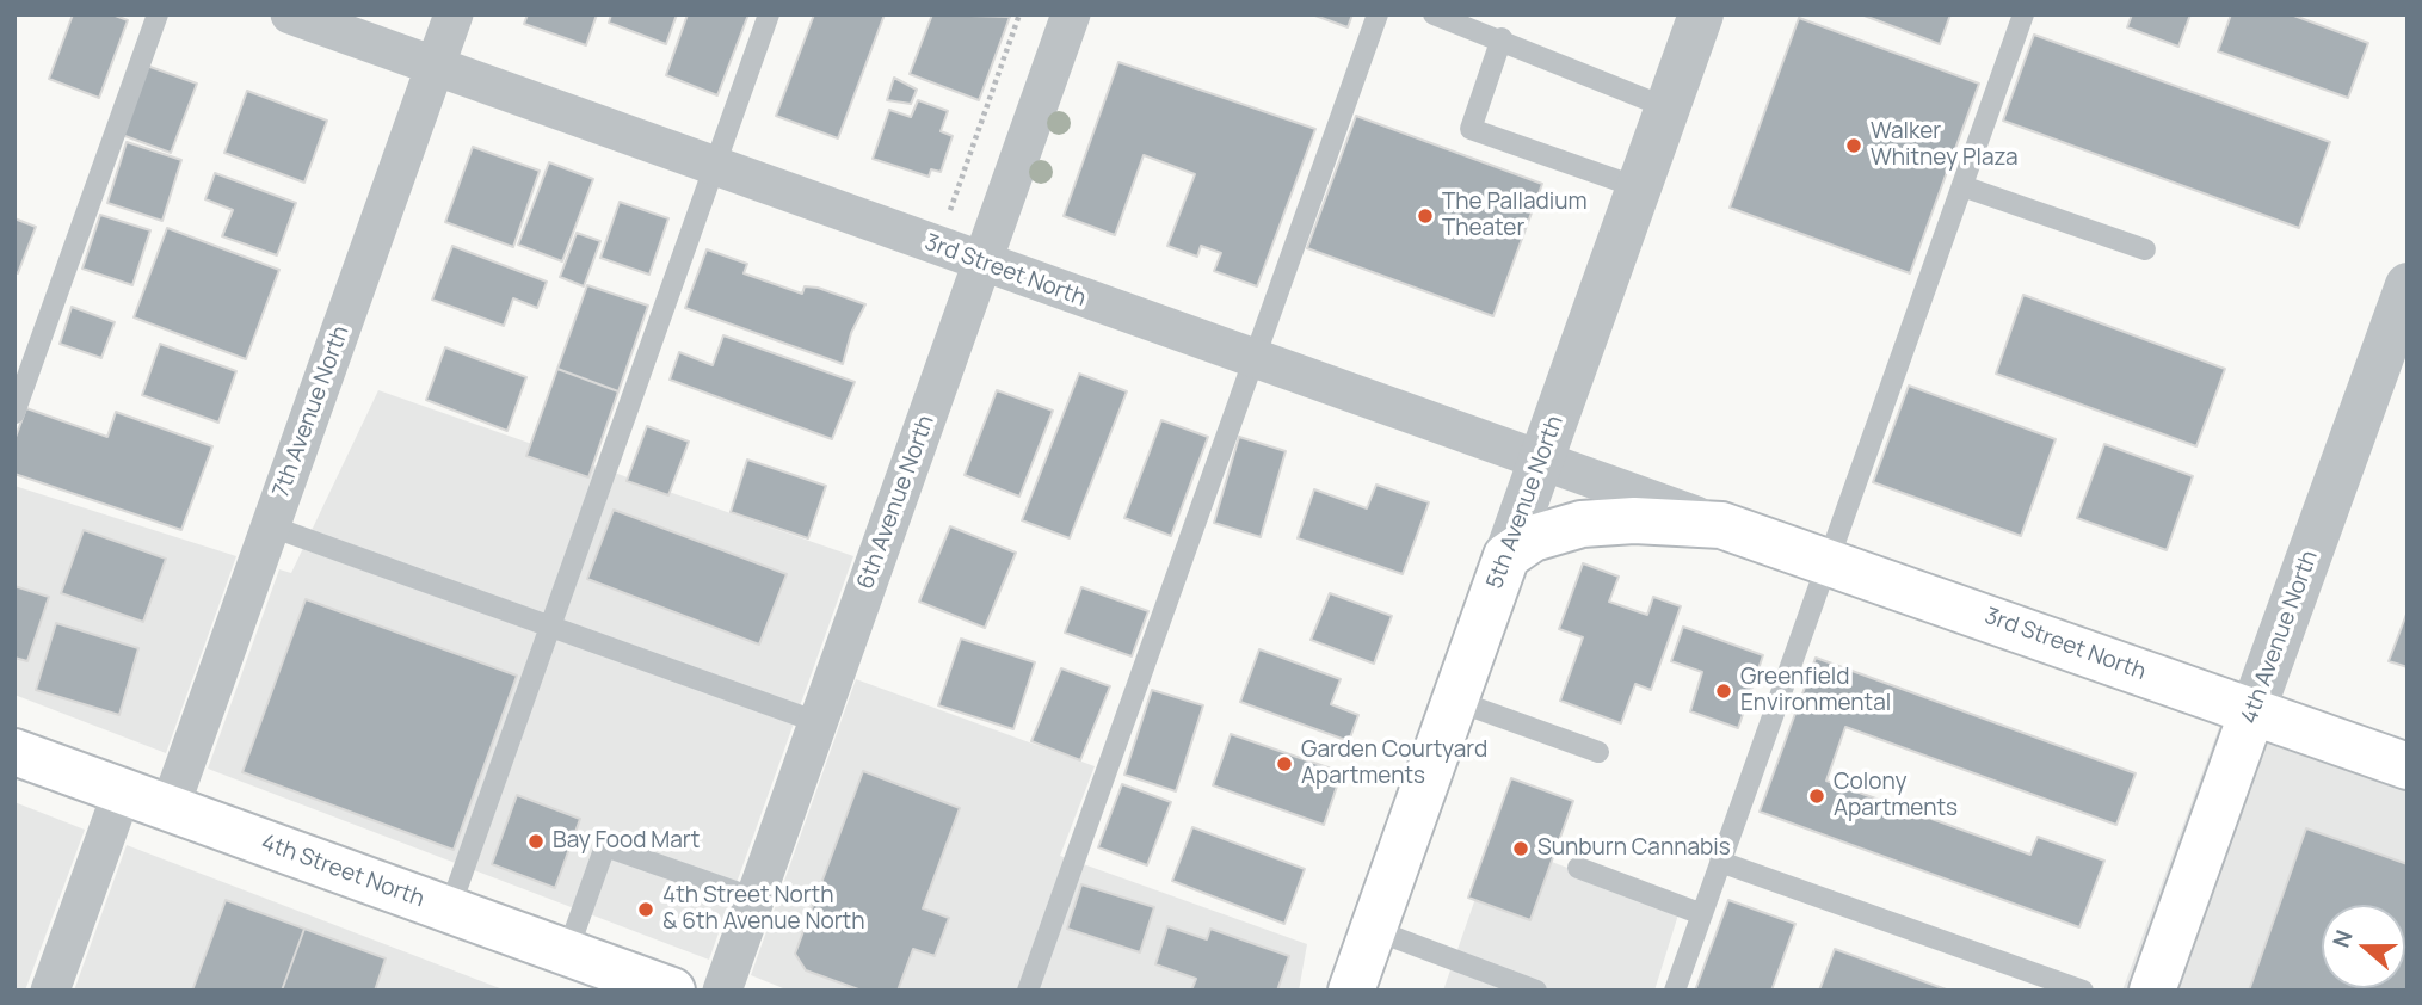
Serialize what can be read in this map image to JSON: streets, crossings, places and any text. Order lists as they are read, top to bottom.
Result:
{
  "streets": {
    "main road": [
      "3rd Street North",
      "5th Avenue North",
      "4th Avenue North",
      "4th Street North"
    ],
    "street": ["7th Avenue North", "6th Avenue North"]
  },
  "crossings": [
    ["3rd Street North", "7th Avenue North"],
    ["3rd Street North", "6th Avenue North"],
    ["3rd Street North", "5th Avenue North"],
    ["3rd Street North", "4th Avenue North"],
    ["7th Avenue North", "4th Street North"]
  ],
  "places": [
    "Walker Whitney Plaza",
    "The Palladium Theater",
    "Greenfield Environmental",
    "Garden Courtyard Apartments",
    "Colony Apartments",
    "Bay Food Mart",
    "Sunburn Cannabis",
    "4th Street North & 6th Avenue North"
  ],
  "north": "left"
}
